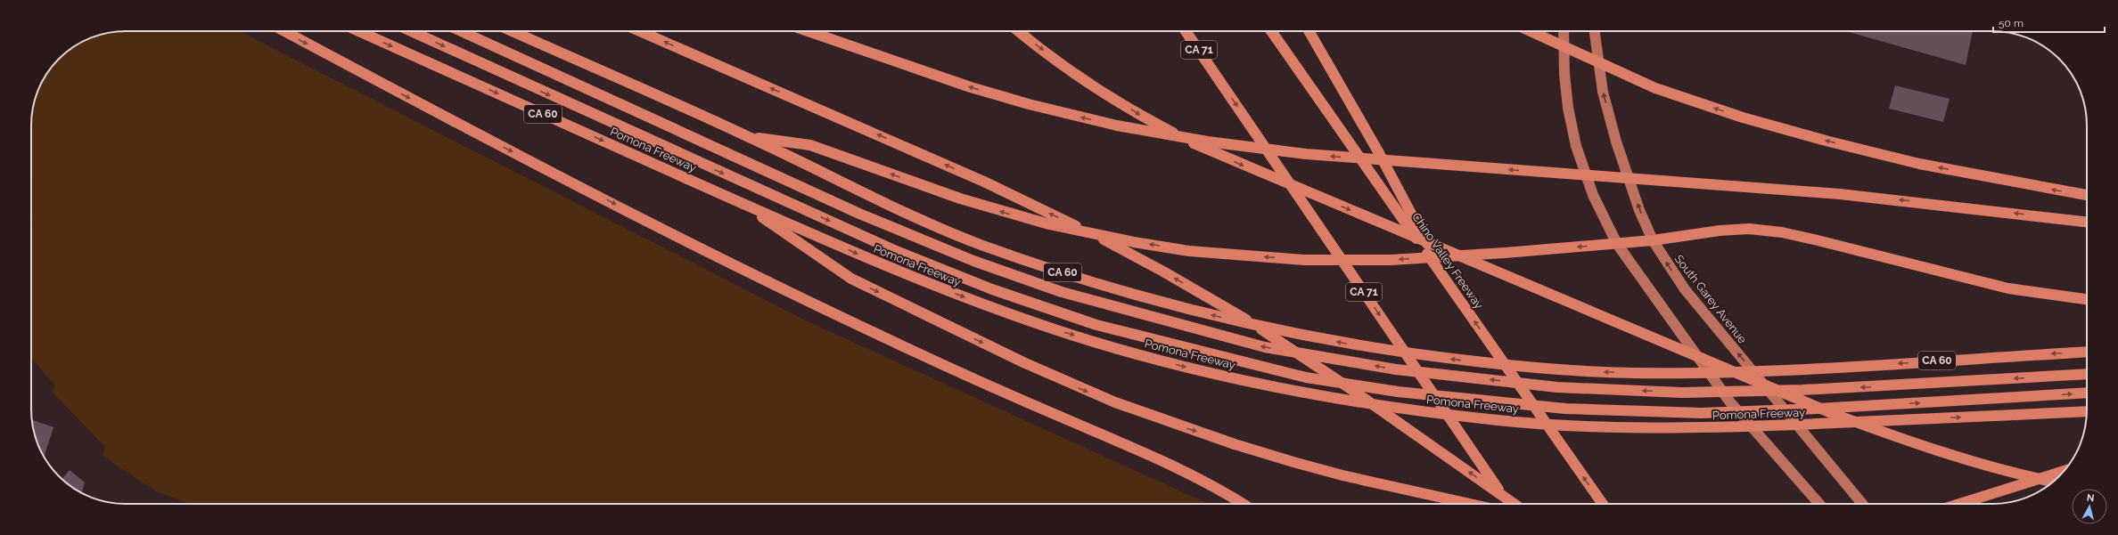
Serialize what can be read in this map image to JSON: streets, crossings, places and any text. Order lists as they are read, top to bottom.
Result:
{
  "streets": {
    "highway": [
      "CA 71",
      "CA 60",
      "Pomona Freeway",
      "Chino Valley Freeway"
    ],
    "main road": ["South Garey Avenue"]
  },
  "scale_bar": "50 m",
  "north": "top"
}
